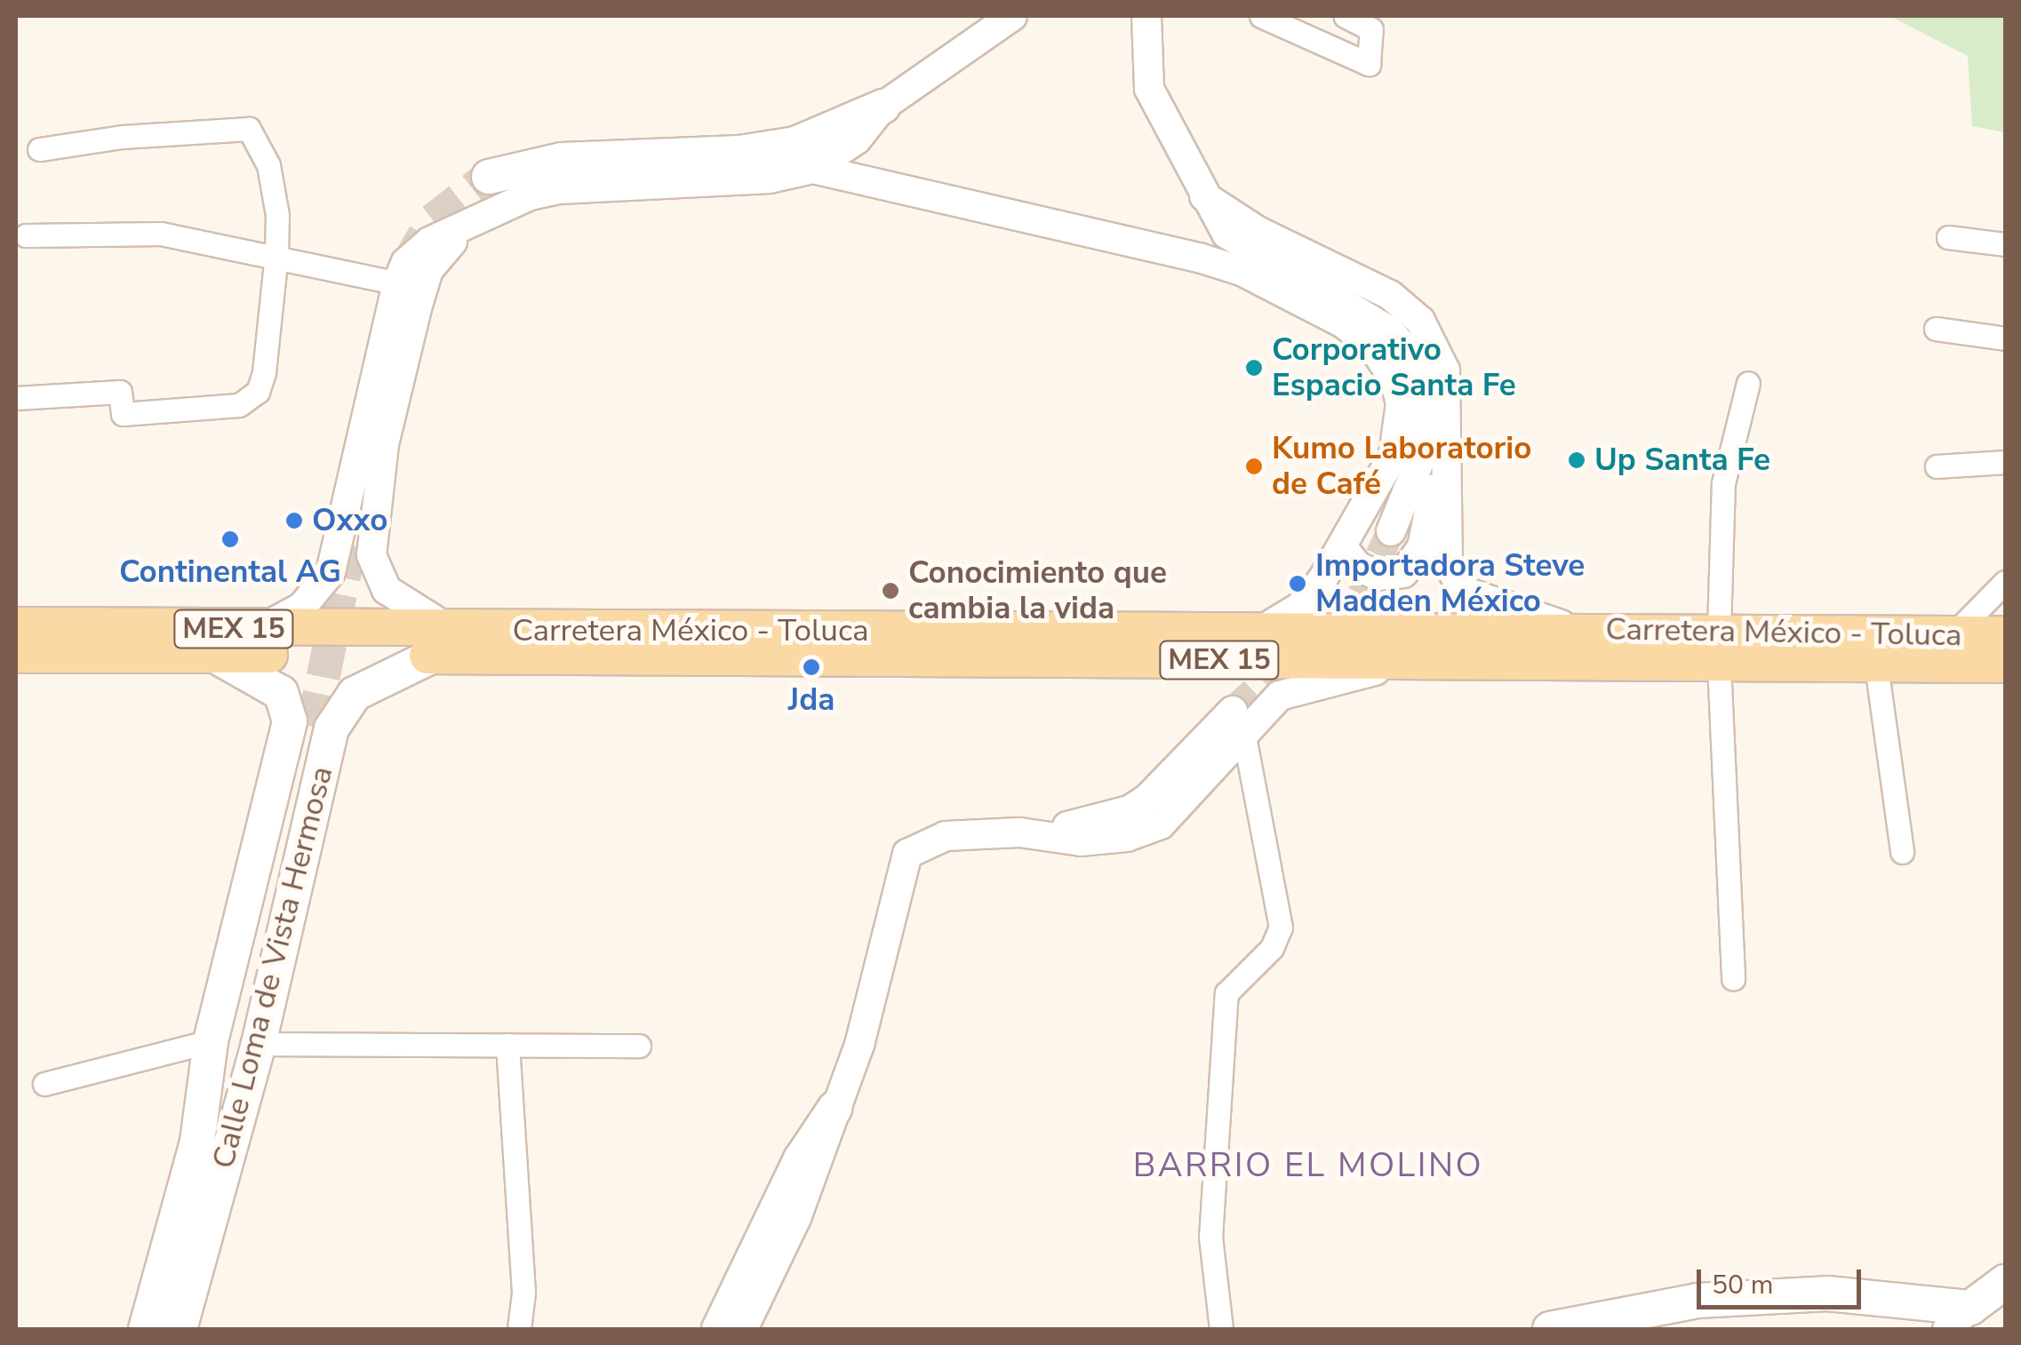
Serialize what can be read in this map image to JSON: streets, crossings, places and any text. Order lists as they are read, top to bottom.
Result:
{
  "streets": {
    "main road": ["MEX 15", "Carretera México - Toluca", "Calle Loma de Vista Hermosa"]
  },
  "crossings": [
    ["Carretera México - Toluca", "Calle Loma de Vista Hermosa"]
  ],
  "districts": ["BARRIO EL MOLINO"],
  "places": [
    "Corporativo Espacio Santa Fe",
    "Up Santa Fe",
    "Kumo Laboratorio de Café",
    "Oxxo",
    "Continental AG",
    "Importadora Steve Madden México",
    "Conocimiento que cambia la vida",
    "Jda"
  ],
  "scale_bar": "50 m"
}
